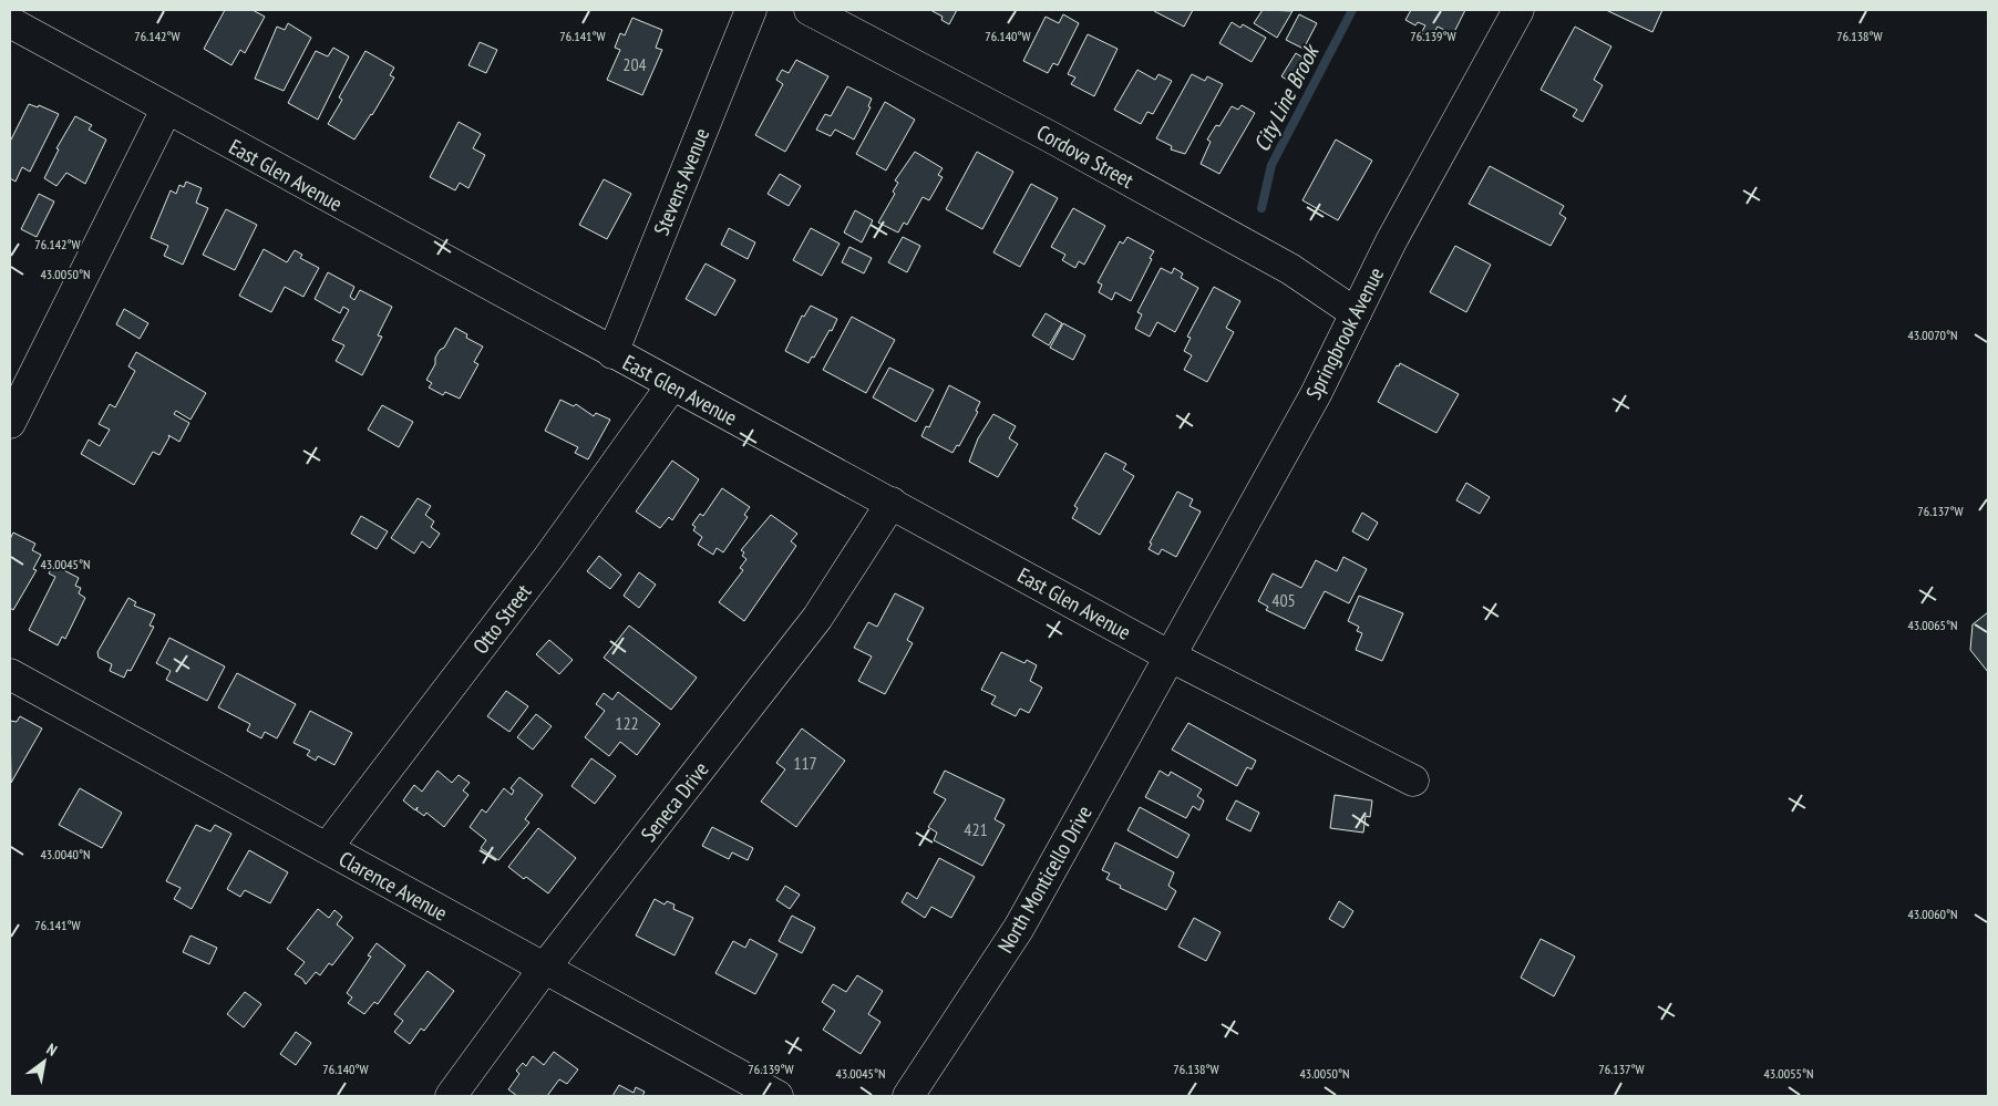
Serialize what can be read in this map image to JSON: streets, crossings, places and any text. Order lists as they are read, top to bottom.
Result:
{
  "streets": {
    "street": [
      "Cordova Street",
      "East Glen Avenue",
      "Stevens Avenue",
      "Springbrook Avenue",
      "Otto Street",
      "Seneca Drive",
      "North Monticello Drive",
      "Clarence Avenue"
    ]
  },
  "crossings": [
    ["Cordova Street", "Springbrook Avenue"],
    ["East Glen Avenue", "Stevens Avenue"],
    ["East Glen Avenue", "Springbrook Avenue"],
    ["East Glen Avenue", "Otto Street"],
    ["East Glen Avenue", "Seneca Drive"],
    ["East Glen Avenue", "North Monticello Drive"],
    ["Springbrook Avenue", "North Monticello Drive"],
    ["Otto Street", "Clarence Avenue"],
    ["Seneca Drive", "Clarence Avenue"]
  ],
  "water": ["City Line Brook"],
  "house_numbers": [
    "204",
    "405",
    "122",
    "117",
    "421"
  ],
  "north": "top right",
  "coordinates": [
    "76.139°W",
    "76.142°W",
    "76.141°W",
    "76.140°W",
    "76.138°W",
    "43.0050°N",
    "43.0070°N",
    "76.137°W",
    "43.0045°N",
    "43.0065°N",
    "43.0040°N",
    "43.0060°N",
    "43.0055°N"
  ]
}
